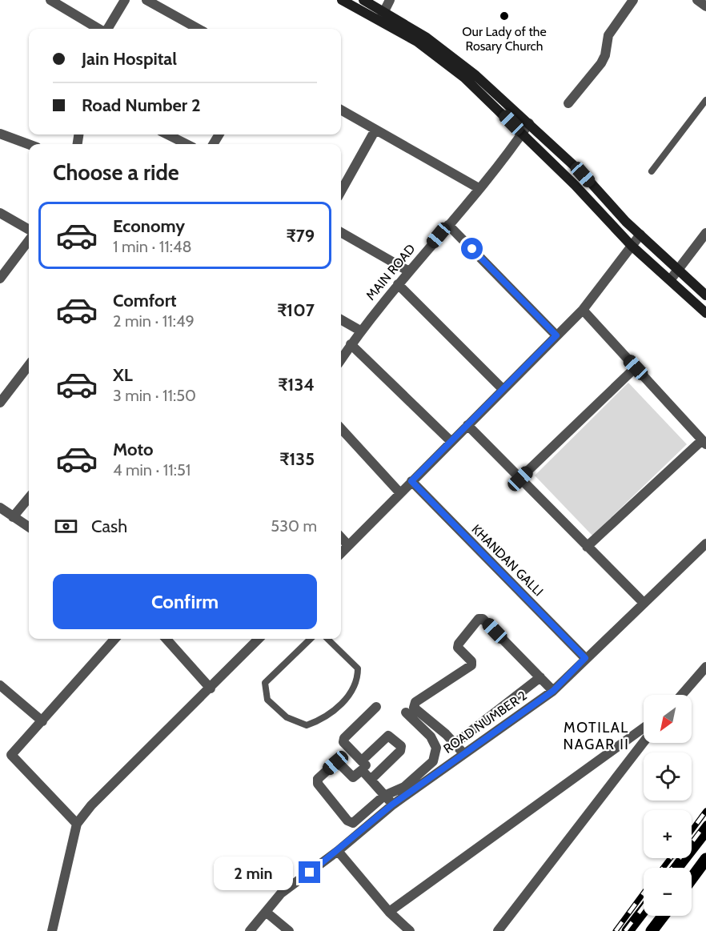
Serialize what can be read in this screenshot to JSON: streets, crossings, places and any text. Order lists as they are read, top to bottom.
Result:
{
  "streets": {
    "street": ["MAIN ROAD", "KHANDAN GALLI", "ROAD NUMBER 2"]
  },
  "crossings": [
    ["KHANDAN GALLI", "ROAD NUMBER 2"]
  ],
  "districts": ["MOTILAL NAGAR II"],
  "places": ["Our Lady of the Rosary Church"],
  "north": "bottom left",
  "page": {
    "banner": ["Jain Hospital", "Road Number 2"],
    "heading": "Choose a ride",
    "list": [
      {
        "name": "Economy",
        "note": "1 min · 11:48",
        "value": "₹79"
      },
      {
        "name": "Comfort",
        "note": "2 min · 11:49",
        "value": "₹107"
      },
      {
        "name": "XL",
        "note": "3 min · 11:50",
        "value": "₹134"
      },
      {
        "name": "Moto",
        "note": "4 min · 11:51",
        "value": "₹135"
      }
    ],
    "pay": ["Cash", "530 m"],
    "buttons": "Confirm",
    "map_buttons": ["+", "−"],
    "bubble": "2 min"
  }
}
